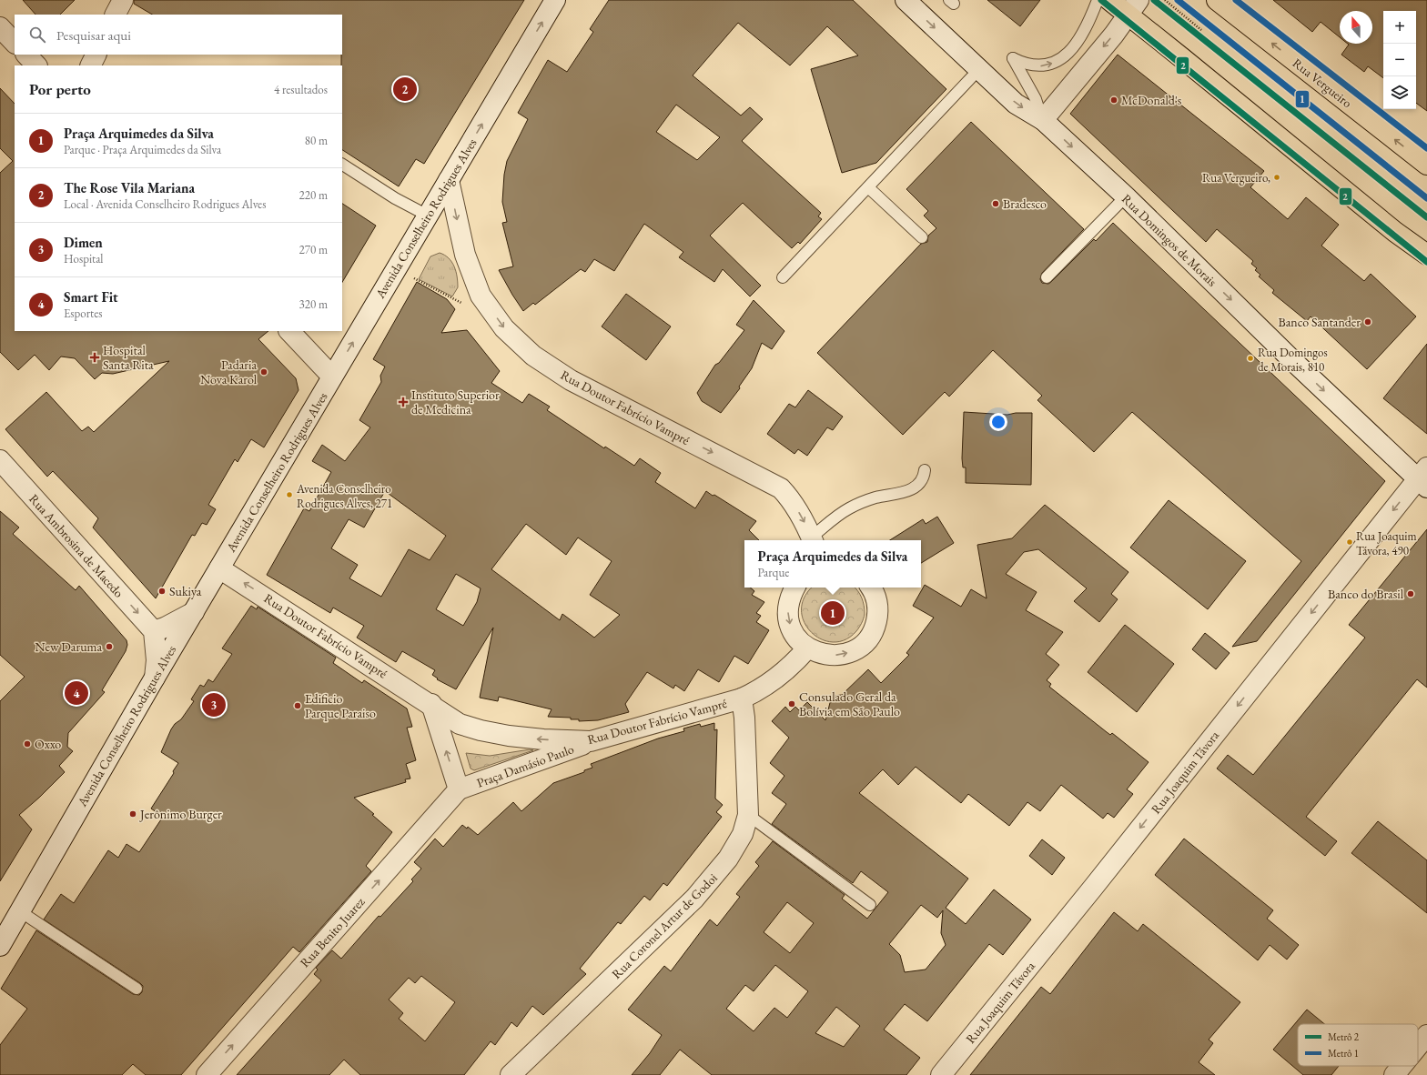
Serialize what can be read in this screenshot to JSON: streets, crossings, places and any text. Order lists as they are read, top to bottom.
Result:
{
  "streets": {
    "main road": ["Rua Vergueiro"],
    "street": [
      "Avenida Conselheiro Rodrigues Alves",
      "Rua Domingos de Morais",
      "Rua Doutor Fabrício Vampré",
      "Rua Ambrosina de Macedo",
      "Praça Damásio Paulo",
      "Rua Joaquim Távora",
      "Rua Coronel Artur de Godoi",
      "Rua Benito Juarez"
    ]
  },
  "crossings": [
    ["Avenida Conselheiro Rodrigues Alves", "Rua Doutor Fabrício Vampré"],
    ["Rua Domingos de Morais", "Rua Joaquim Távora"],
    ["Rua Doutor Fabrício Vampré", "Praça Damásio Paulo"],
    ["Rua Doutor Fabrício Vampré", "Rua Coronel Artur de Godoi"],
    ["Praça Damásio Paulo", "Rua Benito Juarez"]
  ],
  "one_way": [
    "Avenida Conselheiro Rodrigues Alves",
    "Rua Domingos de Morais",
    "Rua Ambrosina de Macedo",
    "Rua Joaquim Távora",
    "Rua Benito Juarez"
  ],
  "places": {
    "other": [
      "McDonald's",
      "Rua Vergueiro,",
      "Bradesco",
      "Banco Santander",
      "Rua Domingos de Morais, 810",
      "Padaria Nova Karol",
      "Avenida Conselheiro Rodrigues Alves, 271",
      "Rua Joaquim Távora, 490",
      "Sukiya",
      "Banco do Brasil",
      "New Daruma",
      "Consulado Geral da Bolívia em São Paulo",
      "Edificio Parque Paraiso",
      "Oxxo",
      "Jerônimo Burger"
    ],
    "health": ["Hospital Santa Rita", "Instituto Superior de Medicina"]
  },
  "lines": ["metro line 2", "metro line 1"],
  "legend": ["Metrô 2", "Metrô 1"],
  "north": "top",
  "page": {
    "map_buttons": ["+", "−"],
    "search": "Pesquisar aqui",
    "heading": ["Por perto", "4 resultados"],
    "pins": [
      "2",
      "1",
      "4",
      "3"
    ],
    "list": [
      {
        "mark": "1",
        "name": "Praça Arquimedes da Silva",
        "note": "Parque · Praça Arquimedes da Silva",
        "value": "80 m"
      },
      {
        "mark": "2",
        "name": "The Rose Vila Mariana",
        "note": "Local · Avenida Conselheiro Rodrigues Alves",
        "value": "220 m"
      },
      {
        "mark": "3",
        "name": "Dimen",
        "note": "Hospital",
        "value": "270 m"
      },
      {
        "mark": "4",
        "name": "Smart Fit",
        "note": "Esportes",
        "value": "320 m"
      }
    ],
    "popup": ["Praça Arquimedes da Silva", "Parque"]
  }
}
